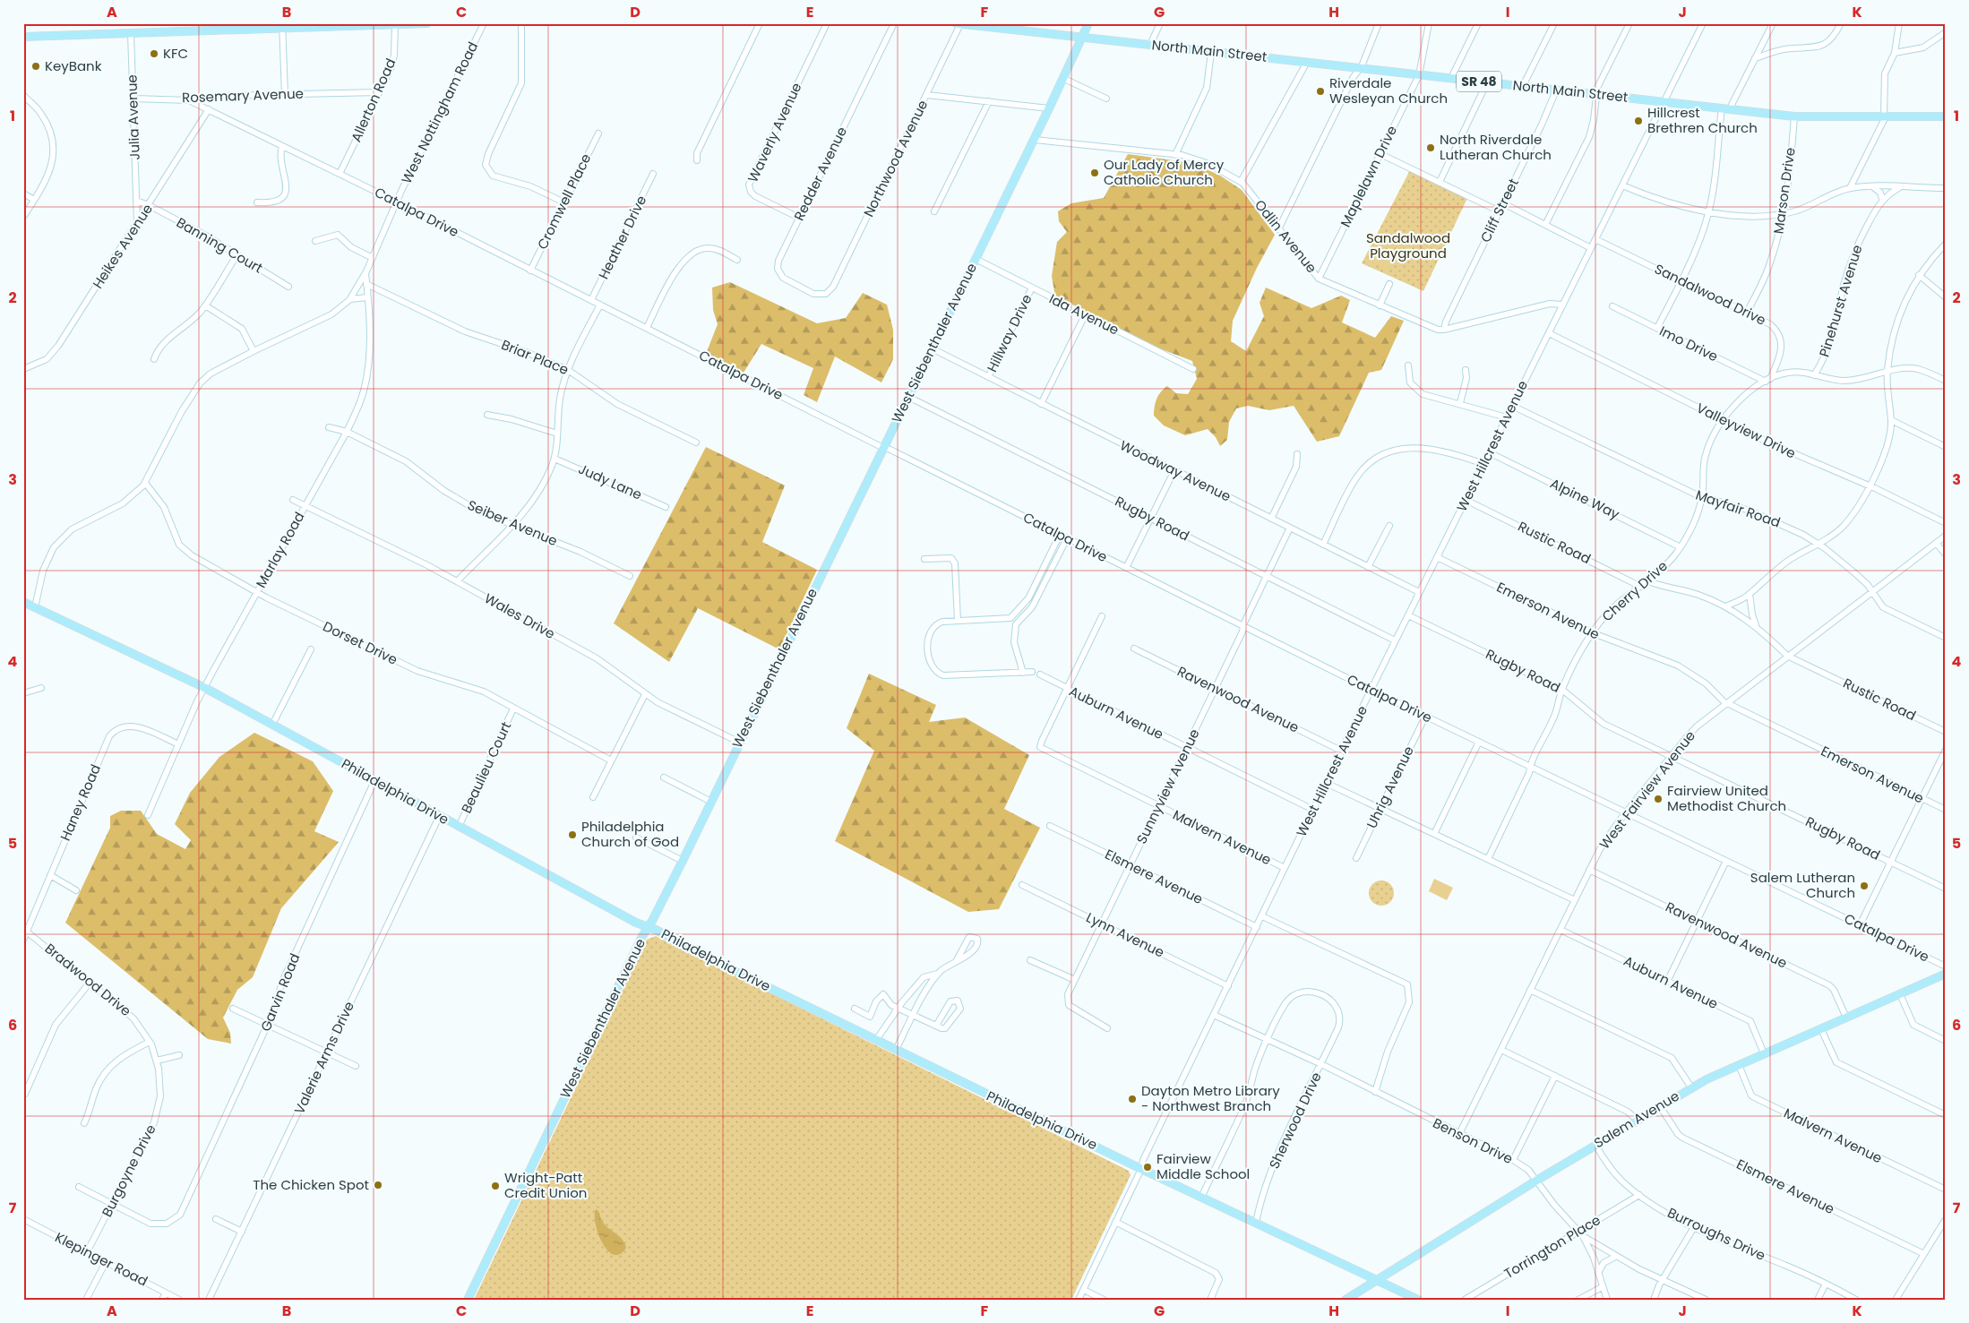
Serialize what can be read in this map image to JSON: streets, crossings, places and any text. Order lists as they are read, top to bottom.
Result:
{
  "streets": {
    "main road": [
      "North Main Street",
      "SR 48",
      "West Siebenthaler Avenue",
      "Philadelphia Drive",
      "Salem Avenue"
    ],
    "street": [
      "Rosemary Avenue",
      "Allerton Road",
      "West Nottingham Road",
      "Julia Avenue",
      "Waverly Avenue",
      "Northwood Avenue",
      "Redder Avenue",
      "Maplelawn Drive",
      "Marson Drive",
      "Cromwell Place",
      "Cliff Street",
      "Catalpa Drive",
      "Odlin Avenue",
      "Heather Drive",
      "Banning Court",
      "Heikes Avenue",
      "Sandalwood Drive",
      "Pinehurst Avenue",
      "Ida Avenue",
      "Hillway Drive",
      "Imo Drive",
      "Briar Place",
      "Valleyview Drive",
      "West Hillcrest Avenue",
      "Woodway Avenue",
      "Judy Lane",
      "Alpine Way",
      "Mayfair Road",
      "Rugby Road",
      "Seiber Avenue",
      "Rustic Road",
      "Marlay Road",
      "Cherry Drive",
      "Emerson Avenue",
      "Wales Drive",
      "Dorset Drive",
      "Ravenwood Avenue",
      "Auburn Avenue",
      "Beaulieu Court",
      "Sunnyview Avenue",
      "Uhrig Avenue",
      "West Fairview Avenue",
      "Haney Road",
      "Malvern Avenue",
      "Elsmere Avenue",
      "Lynn Avenue",
      "Bradwood Drive",
      "Garvin Road",
      "Valerie Arms Drive",
      "Sherwood Drive",
      "Benson Drive",
      "Burgoyne Drive",
      "Burroughs Drive",
      "Torrington Place",
      "Klepinger Road"
    ]
  },
  "crossings": [
    ["North Main Street", "Northwood Avenue"],
    ["North Main Street", "Maplelawn Drive"],
    ["North Main Street", "Marson Drive"],
    ["North Main Street", "Cliff Street"],
    ["North Main Street", "West Siebenthaler Avenue"],
    ["North Main Street", "West Hillcrest Avenue"],
    ["Rosemary Avenue", "Allerton Road"],
    ["Rosemary Avenue", "Julia Avenue"],
    ["Rosemary Avenue", "Catalpa Drive"],
    ["Allerton Road", "Catalpa Drive"],
    ["West Nottingham Road", "Catalpa Drive"],
    ["West Nottingham Road", "Marlay Road"],
    ["West Nottingham Road", "Dorset Drive"],
    ["West Nottingham Road", "Philadelphia Drive"],
    ["Julia Avenue", "Heikes Avenue"],
    ["Waverly Avenue", "Redder Avenue"],
    ["Northwood Avenue", "Redder Avenue"],
    ["Maplelawn Drive", "Odlin Avenue"],
    ["Marson Drive", "Sandalwood Drive"],
    ["Cromwell Place", "Catalpa Drive"],
    ["Cliff Street", "Odlin Avenue"],
    ["Catalpa Drive", "Heather Drive"],
    ["Catalpa Drive", "Heikes Avenue"],
    ["Catalpa Drive", "West Siebenthaler Avenue"],
    ["Catalpa Drive", "West Hillcrest Avenue"],
    ["Catalpa Drive", "Cherry Drive"],
    ["Catalpa Drive", "Sunnyview Avenue"],
    ["Catalpa Drive", "Uhrig Avenue"],
    ["Catalpa Drive", "West Fairview Avenue"],
    ["Odlin Avenue", "West Siebenthaler Avenue"],
    ["Banning Court", "Heikes Avenue"],
    ["Sandalwood Drive", "Imo Drive"],
    ["Sandalwood Drive", "West Hillcrest Avenue"],
    ["Sandalwood Drive", "Cherry Drive"],
    ["Pinehurst Avenue", "Cherry Drive"],
    ["Ida Avenue", "Hillway Drive"],
    ["Ida Avenue", "West Siebenthaler Avenue"],
    ["Hillway Drive", "Woodway Avenue"],
    ["West Siebenthaler Avenue", "Woodway Avenue"],
    ["West Siebenthaler Avenue", "Rugby Road"],
    ["West Siebenthaler Avenue", "Wales Drive"],
    ["West Siebenthaler Avenue", "Philadelphia Drive"],
    ["Imo Drive", "Cherry Drive"],
    ["Briar Place", "Marlay Road"],
    ["Valleyview Drive", "West Hillcrest Avenue"],
    ["Valleyview Drive", "Cherry Drive"],
    ["West Hillcrest Avenue", "Woodway Avenue"],
    ["West Hillcrest Avenue", "Alpine Way"],
    ["West Hillcrest Avenue", "Mayfair Road"],
    ["West Hillcrest Avenue", "Rugby Road"],
    ["West Hillcrest Avenue", "Rustic Road"],
    ["West Hillcrest Avenue", "Emerson Avenue"],
    ["West Hillcrest Avenue", "Ravenwood Avenue"],
    ["West Hillcrest Avenue", "Auburn Avenue"],
    ["West Hillcrest Avenue", "Philadelphia Drive"],
    ["West Hillcrest Avenue", "Malvern Avenue"],
    ["West Hillcrest Avenue", "Elsmere Avenue"],
    ["West Hillcrest Avenue", "Lynn Avenue"],
    ["West Hillcrest Avenue", "Benson Drive"],
    ["Woodway Avenue", "Sunnyview Avenue"],
    ["Alpine Way", "Cherry Drive"],
    ["Mayfair Road", "Cherry Drive"],
    ["Mayfair Road", "West Fairview Avenue"],
    ["Rugby Road", "Cherry Drive"],
    ["Rugby Road", "Sunnyview Avenue"],
    ["Rugby Road", "West Fairview Avenue"],
    ["Seiber Avenue", "Marlay Road"],
    ["Rustic Road", "Cherry Drive"],
    ["Rustic Road", "West Fairview Avenue"],
    ["Marlay Road", "Wales Drive"],
    ["Marlay Road", "Dorset Drive"],
    ["Marlay Road", "Philadelphia Drive"],
    ["Marlay Road", "Haney Road"],
    ["Cherry Drive", "Emerson Avenue"],
    ["Emerson Avenue", "West Fairview Avenue"],
    ["Dorset Drive", "Beaulieu Court"],
    ["Ravenwood Avenue", "Sunnyview Avenue"],
    ["Ravenwood Avenue", "West Fairview Avenue"],
    ["Ravenwood Avenue", "Salem Avenue"],
    ["Auburn Avenue", "Sunnyview Avenue"],
    ["Auburn Avenue", "West Fairview Avenue"],
    ["Auburn Avenue", "Malvern Avenue"],
    ["Auburn Avenue", "Salem Avenue"],
    ["Beaulieu Court", "Philadelphia Drive"],
    ["Sunnyview Avenue", "Malvern Avenue"],
    ["Sunnyview Avenue", "Elsmere Avenue"],
    ["Sunnyview Avenue", "Lynn Avenue"],
    ["West Fairview Avenue", "Benson Drive"],
    ["Philadelphia Drive", "Garvin Road"],
    ["Philadelphia Drive", "Valerie Arms Drive"],
    ["Philadelphia Drive", "Salem Avenue"],
    ["Philadelphia Drive", "Sherwood Drive"],
    ["Haney Road", "Bradwood Drive"],
    ["Malvern Avenue", "Salem Avenue"],
    ["Elsmere Avenue", "Salem Avenue"],
    ["Bradwood Drive", "Burgoyne Drive"],
    ["Garvin Road", "Burgoyne Drive"],
    ["Salem Avenue", "Benson Drive"],
    ["Salem Avenue", "Burroughs Drive"],
    ["Sherwood Drive", "Benson Drive"],
    ["Benson Drive", "Torrington Place"],
    ["Burgoyne Drive", "Klepinger Road"],
    ["Burroughs Drive", "Torrington Place"]
  ],
  "parks": ["Sandalwood Playground"],
  "places": [
    "KFC",
    "KeyBank",
    "Riverdale Wesleyan Church",
    "Hillcrest Brethren Church",
    "North Riverdale Lutheran Church",
    "Our Lady of Mercy Catholic Church",
    "Fairview United Methodist Church",
    "Philadelphia Church of God",
    "Salem Lutheran Church",
    "Dayton Metro Library - Northwest Branch",
    "Fairview Middle School",
    "The Chicken Spot",
    "Wright-Patt Credit Union"
  ],
  "grid": {
    "columns": [
      "A",
      "B",
      "C",
      "D",
      "E",
      "F",
      "G",
      "H",
      "I",
      "J",
      "K"
    ],
    "rows": [
      "1",
      "2",
      "3",
      "4",
      "5",
      "6",
      "7"
    ]
  }
}
